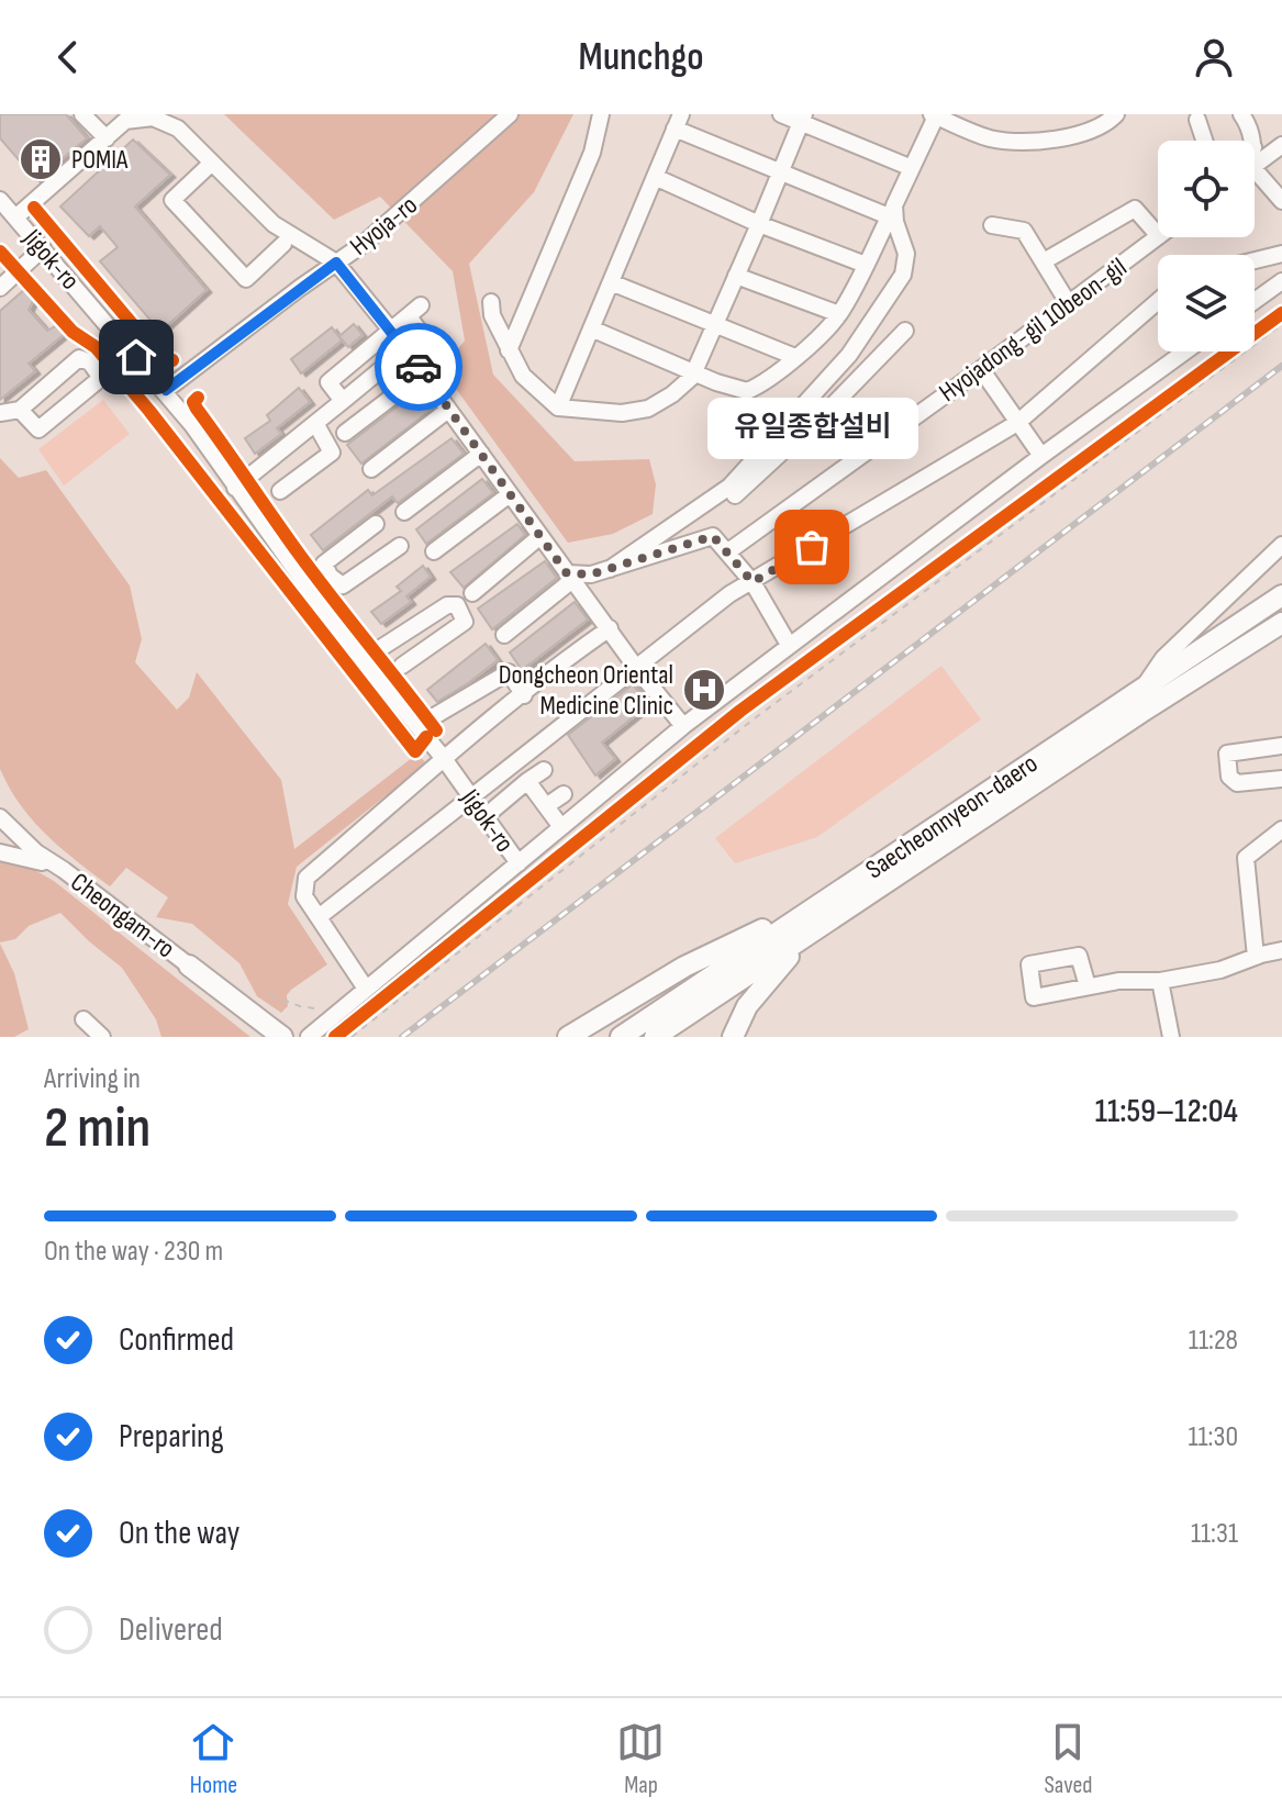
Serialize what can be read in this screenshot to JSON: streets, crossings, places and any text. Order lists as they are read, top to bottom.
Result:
{
  "streets": {
    "main road": ["Saecheonnyeon-daero", "Cheongam-ro"],
    "street": ["Hyoja-ro", "Jigok-ro", "Hyojadong-gil 10beon-gil"]
  },
  "crossings": [
    ["Hyoja-ro", "Jigok-ro"]
  ],
  "places": {
    "building": ["POMIA"],
    "other": ["유일종합설비"],
    "hospital": ["Dongcheon Oriental Medicine Clinic"]
  },
  "page": {
    "header": "Munchgo",
    "bubble": "유일종합설비",
    "heading": ["2 min", "Arriving in", "11:59–12:04"],
    "bar": "On the way · 230 m",
    "list": [
      ["Confirmed", "11:28"],
      ["Preparing", "11:30"],
      ["On the way", "11:31"],
      "Delivered"
    ],
    "tabs": ["Home", "Map", "Saved"]
  }
}
